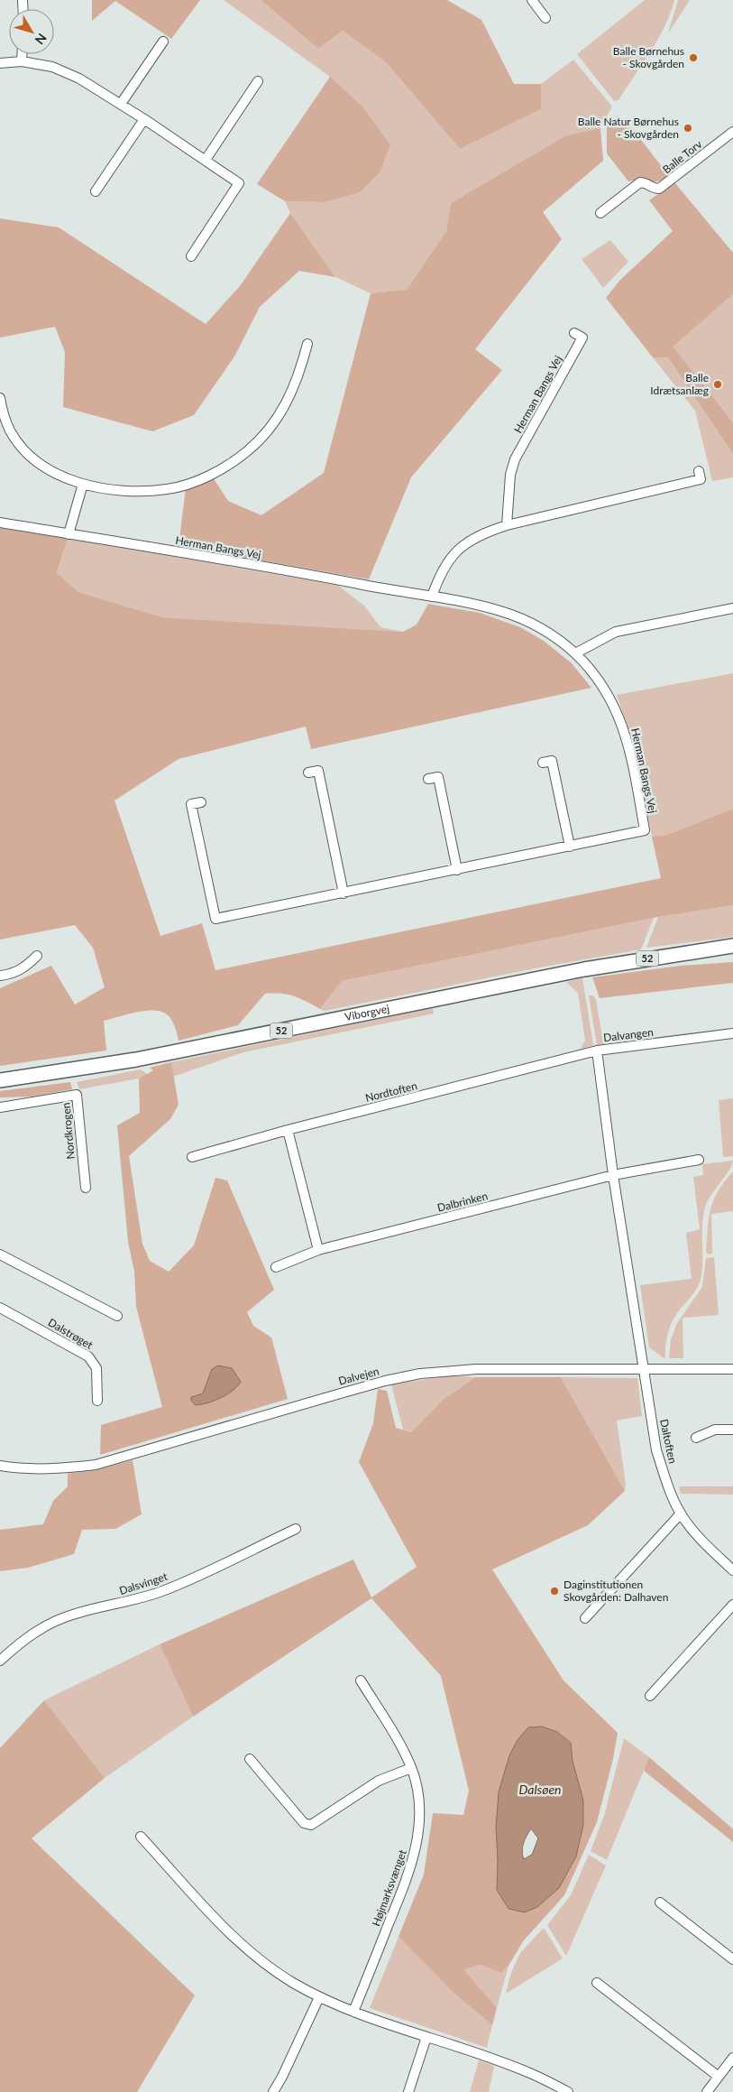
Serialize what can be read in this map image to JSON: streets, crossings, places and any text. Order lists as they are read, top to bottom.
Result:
{
  "streets": {
    "main road": ["52", "Viborgvej"],
    "street": [
      "Balle Torv",
      "Herman Bangs Vej",
      "Dalvangen",
      "Nordtoften",
      "Nordkrogen",
      "Dalbrinken",
      "Dalstrøget",
      "Dalvejen",
      "Daltoften",
      "Dalsvinget",
      "Højmarksvænget"
    ]
  },
  "crossings": [
    ["Dalvangen", "Nordtoften"],
    ["Dalvangen", "Dalbrinken"],
    ["Dalvangen", "Dalvejen"],
    ["Dalvangen", "Daltoften"],
    ["Dalvejen", "Daltoften"]
  ],
  "water": ["Dalsøen"],
  "places": [
    "Balle Børnehus - Skovgården",
    "Balle Natur Børnehus - Skovgården",
    "Balle Idrætsanlæg",
    "Daginstitutionen Skovgården: Dalhaven"
  ],
  "north": "bottom right"
}
